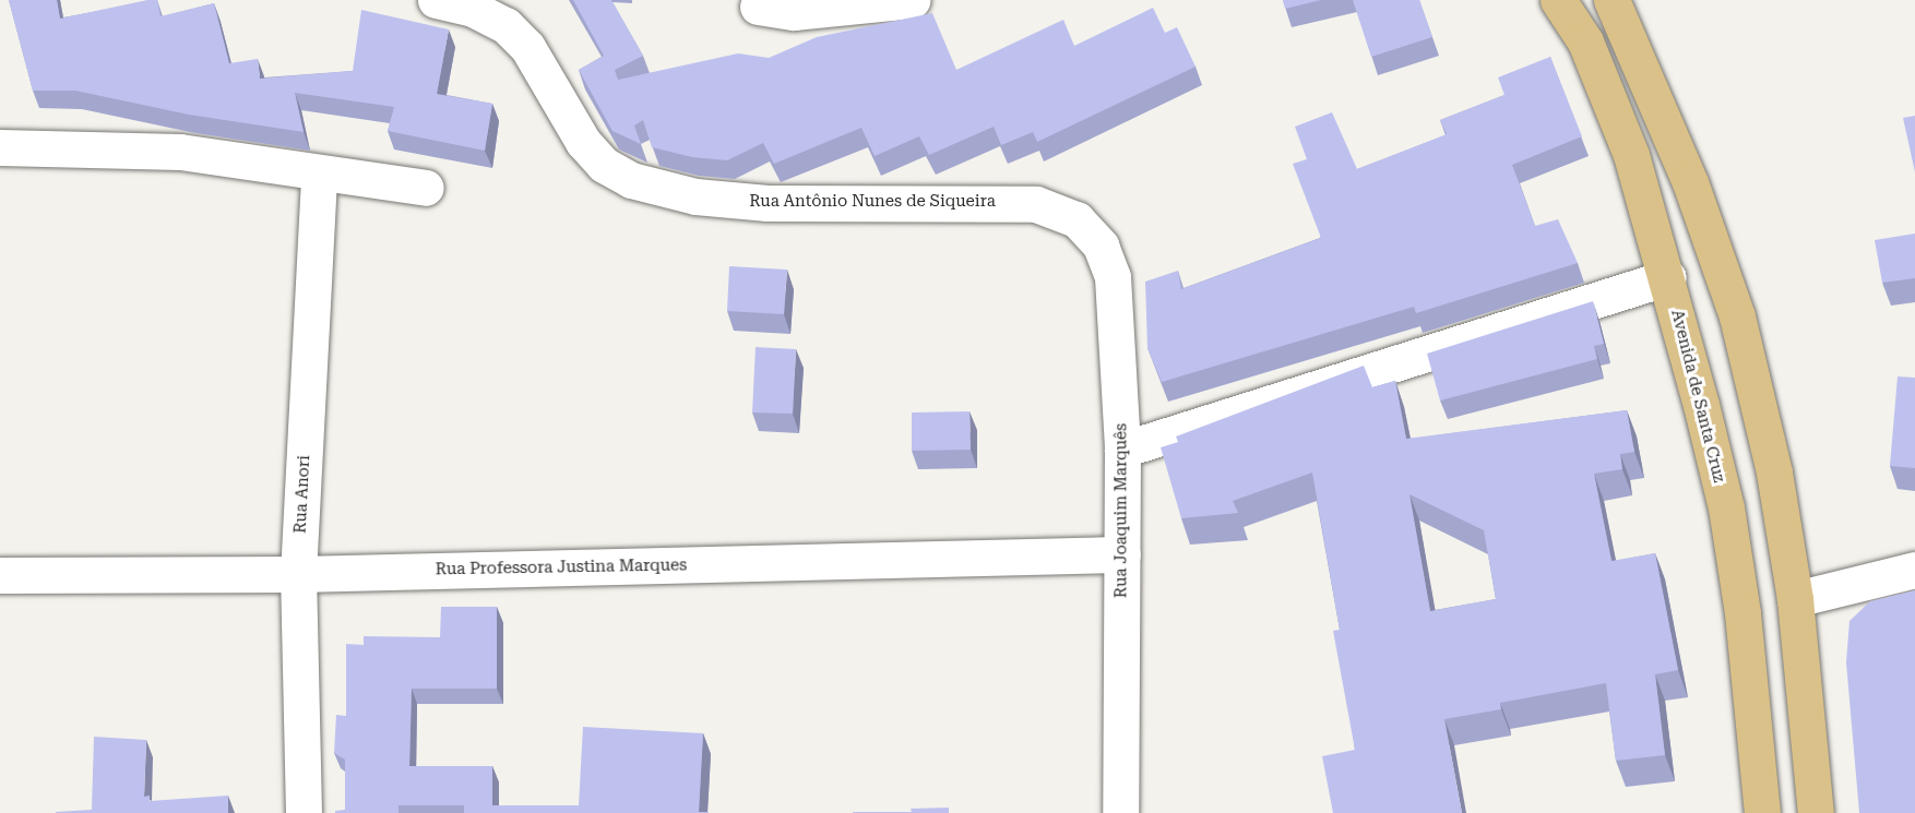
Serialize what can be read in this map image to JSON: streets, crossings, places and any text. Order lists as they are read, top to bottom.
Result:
{
  "streets": {
    "main road": ["Avenida de Santa Cruz"],
    "street": [
      "Rua Antônio Nunes de Siqueira",
      "Rua Anori",
      "Rua Joaquim Marquês",
      "Rua Professora Justina Marques"
    ]
  },
  "crossings": [
    ["Rua Antônio Nunes de Siqueira", "Rua Joaquim Marquês"],
    ["Rua Anori", "Rua Professora Justina Marques"],
    ["Rua Joaquim Marquês", "Rua Professora Justina Marques"]
  ]
}
